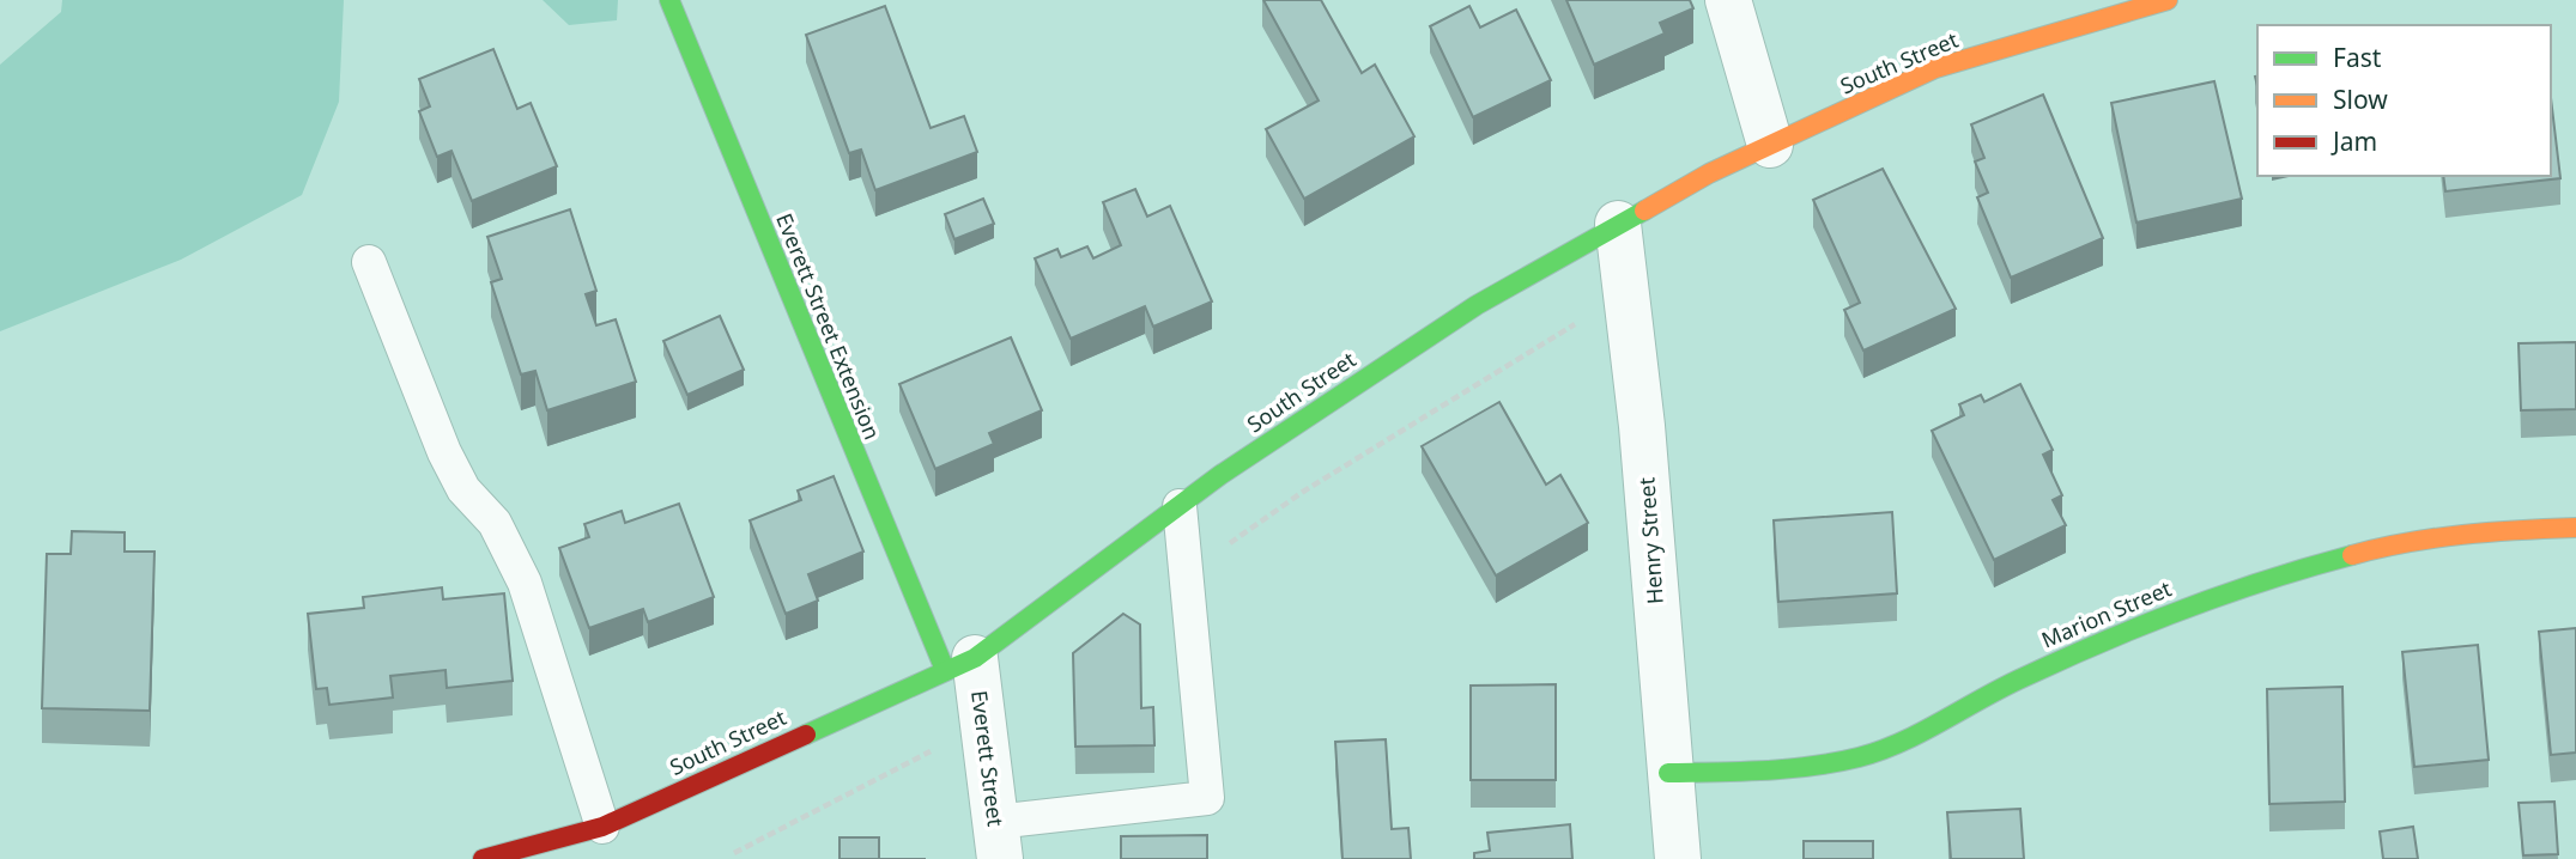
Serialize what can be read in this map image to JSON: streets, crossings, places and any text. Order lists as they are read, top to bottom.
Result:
{
  "streets": {
    "main road": ["South Street", "Everett Street Extension", "Marion Street"],
    "street": ["Henry Street", "Everett Street"]
  },
  "crossings": [
    ["South Street", "Everett Street Extension"],
    ["South Street", "Henry Street"],
    ["South Street", "Everett Street"],
    ["Everett Street Extension", "Everett Street"],
    ["Henry Street", "Marion Street"]
  ],
  "legend": ["Fast", "Slow", "Jam"]
}
